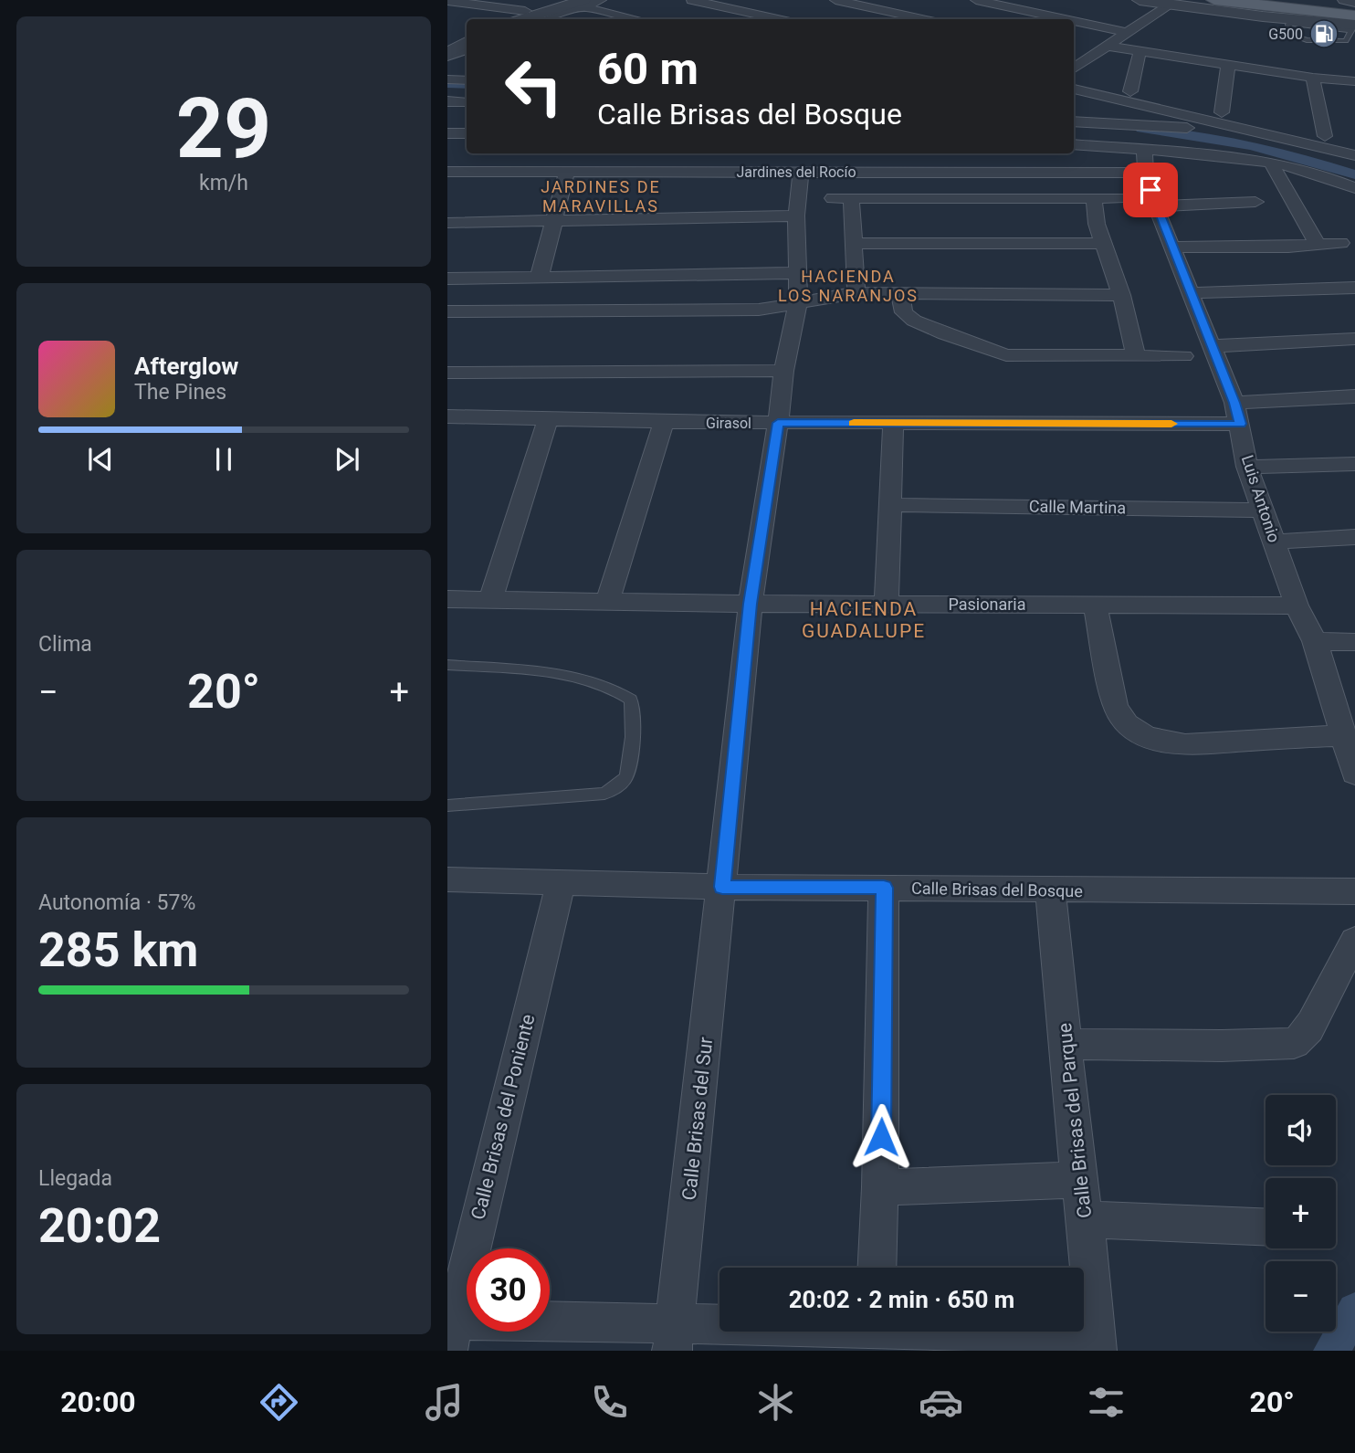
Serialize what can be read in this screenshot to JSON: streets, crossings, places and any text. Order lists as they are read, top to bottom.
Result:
{
  "streets": {
    "street": [
      "Jardines del Rocío",
      "Girasol",
      "Luis Antonio",
      "Calle Martina",
      "Pasionaria",
      "Calle Brisas del Bosque",
      "Calle Brisas del Poniente",
      "Calle Brisas del Sur",
      "Calle Brisas del Parque"
    ]
  },
  "crossings": [
    ["Jardines del Rocío", "Luis Antonio"],
    ["Jardines del Rocío", "Calle Brisas del Sur"],
    ["Girasol", "Luis Antonio"],
    ["Girasol", "Calle Brisas del Sur"],
    ["Luis Antonio", "Calle Martina"],
    ["Luis Antonio", "Pasionaria"],
    ["Pasionaria", "Calle Brisas del Sur"],
    ["Calle Brisas del Bosque", "Calle Brisas del Poniente"],
    ["Calle Brisas del Bosque", "Calle Brisas del Sur"],
    ["Calle Brisas del Bosque", "Calle Brisas del Parque"]
  ],
  "districts": ["JARDINES DE MARAVILLAS", "HACIENDA LOS NARANJOS", "HACIENDA GUADALUPE"],
  "places": {
    "fuel station": ["G500"]
  },
  "page": {
    "tile": [
      ["29", "km/h"],
      "Clima",
      ["Autonomía · 57%", "285 km"],
      ["Llegada", "20:02"]
    ],
    "turn": ["60 m", "Calle Brisas del Bosque"],
    "song": ["Afterglow", "The Pines"],
    "heat": ["−", "20°", "+"],
    "map_buttons": ["+", "−"],
    "limit": "30",
    "trip": "20:02 · 2 min · 650 m",
    "tabs": ["20:00", "20°"]
  }
}
